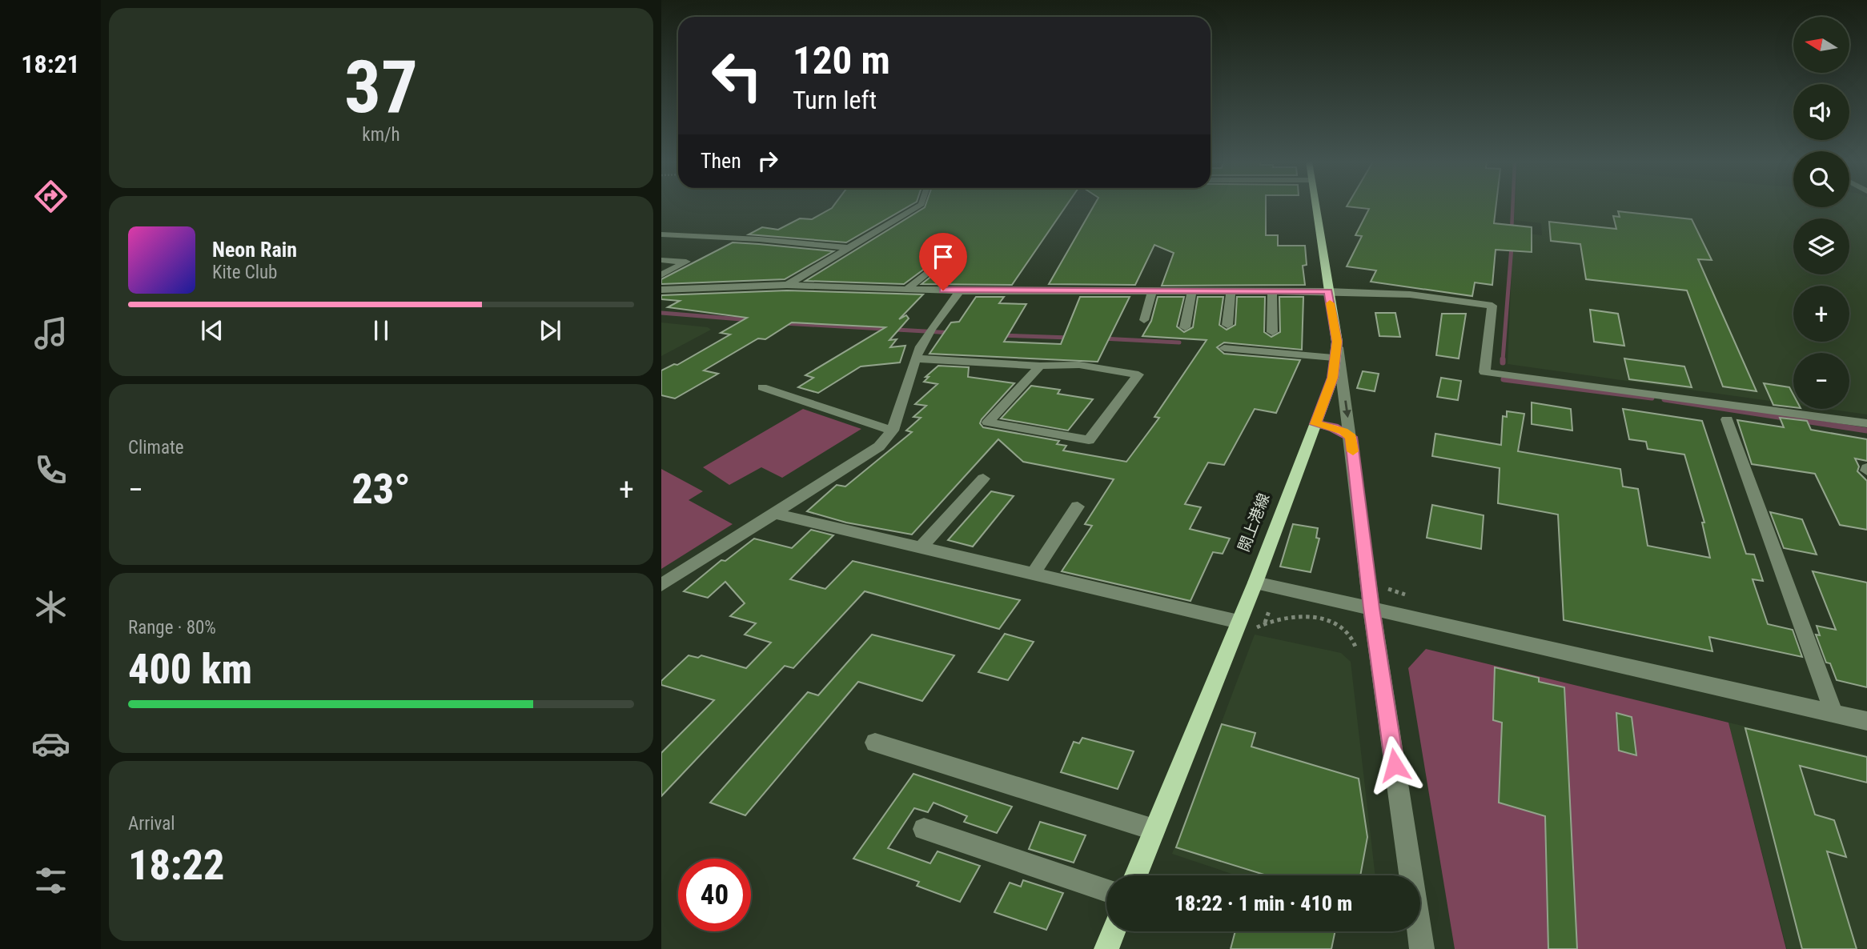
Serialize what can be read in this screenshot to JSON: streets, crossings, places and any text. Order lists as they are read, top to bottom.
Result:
{
  "streets": {
    "main road": ["閖上港線"]
  },
  "north": "left",
  "page": {
    "tabs": "18:21",
    "tile": [
      ["37", "km/h"],
      "Climate",
      ["Range · 80%", "400 km"],
      ["Arrival", "18:22"]
    ],
    "map_buttons": ["+", "−"],
    "turn": ["120 m", "Turn left"],
    "then": "Then",
    "song": ["Neon Rain", "Kite Club"],
    "heat": ["−", "23°", "+"],
    "limit": "40",
    "trip": "18:22 · 1 min · 410 m"
  }
}
